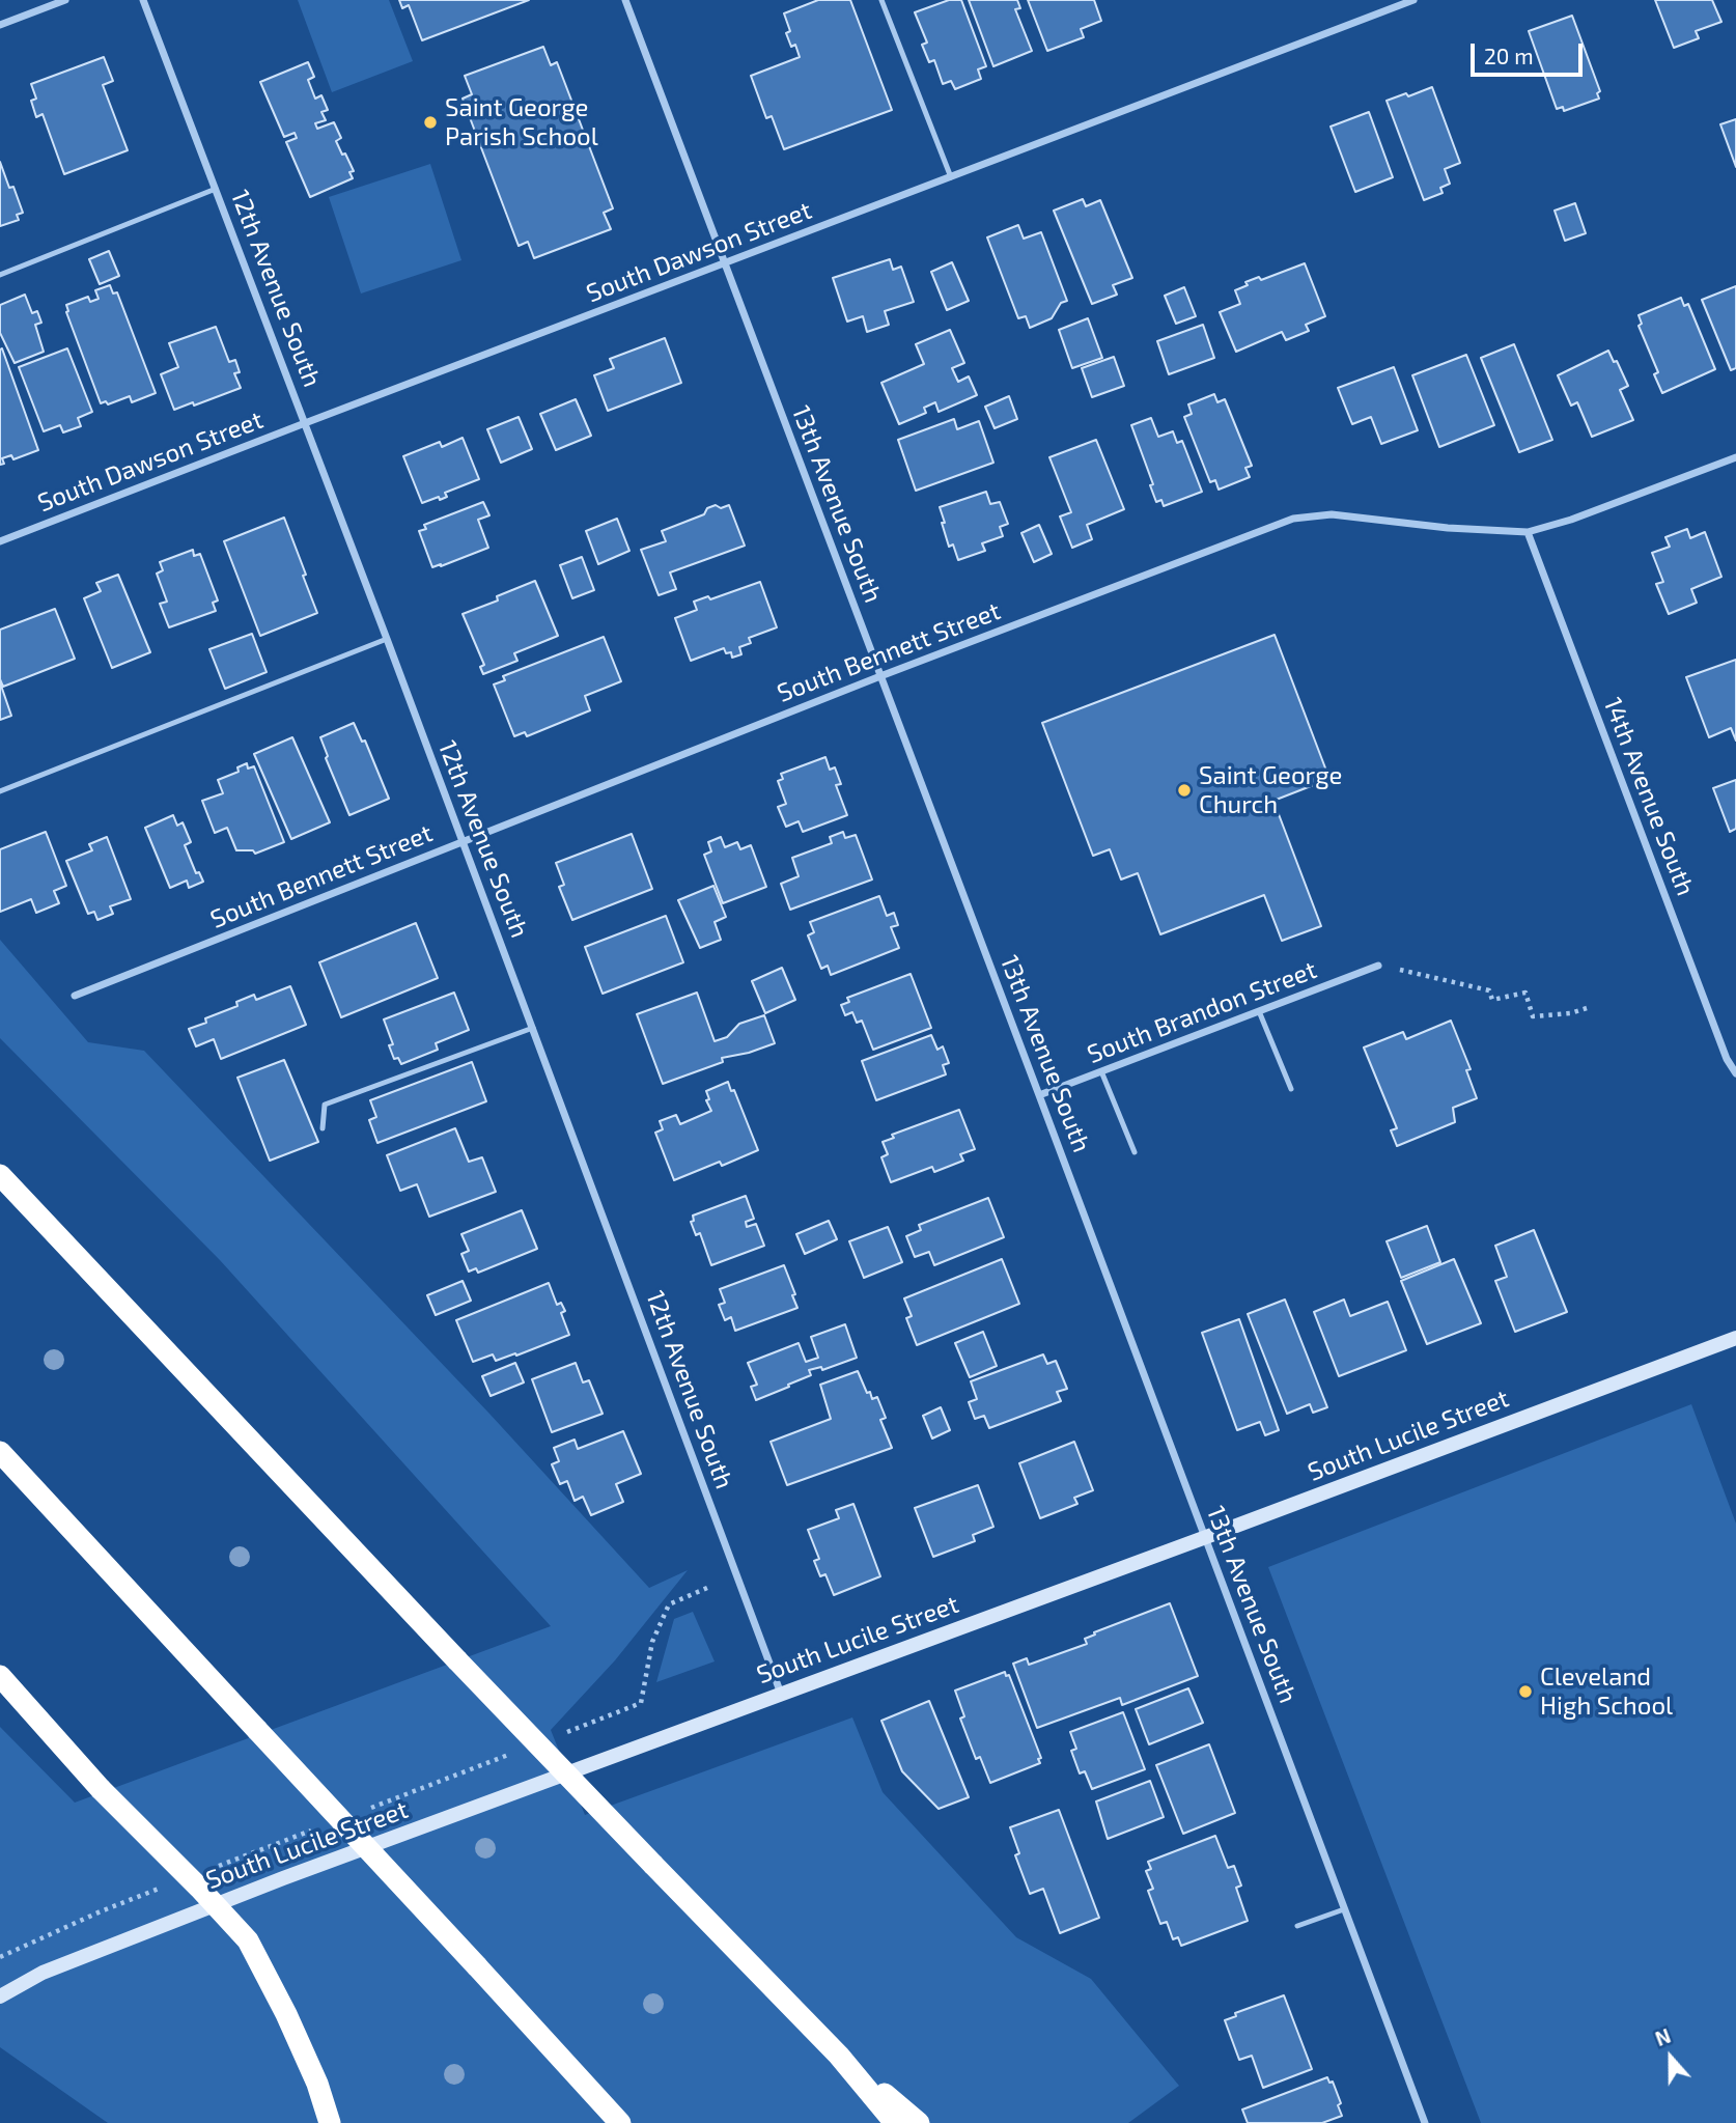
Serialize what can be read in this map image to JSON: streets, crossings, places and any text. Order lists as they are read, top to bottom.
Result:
{
  "streets": {
    "street": [
      "South Dawson Street",
      "12th Avenue South",
      "13th Avenue South",
      "South Bennett Street",
      "14th Avenue South",
      "South Brandon Street",
      "South Lucile Street"
    ]
  },
  "crossings": [
    ["South Dawson Street", "12th Avenue South"],
    ["South Dawson Street", "13th Avenue South"],
    ["12th Avenue South", "South Bennett Street"],
    ["12th Avenue South", "South Lucile Street"],
    ["13th Avenue South", "South Bennett Street"],
    ["13th Avenue South", "South Brandon Street"],
    ["13th Avenue South", "South Lucile Street"],
    ["South Bennett Street", "14th Avenue South"]
  ],
  "places": ["Saint George Parish School", "Saint George Church", "Cleveland High School"],
  "scale_bar": "20 m",
  "north": "top"
}
